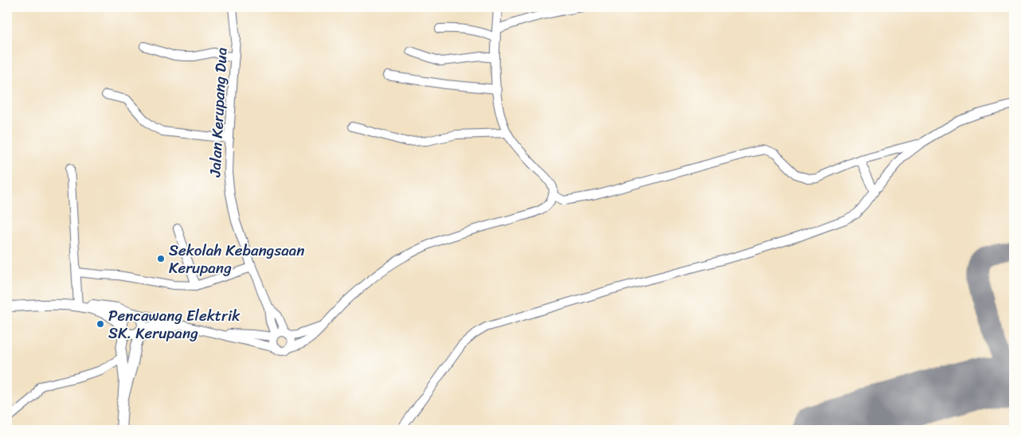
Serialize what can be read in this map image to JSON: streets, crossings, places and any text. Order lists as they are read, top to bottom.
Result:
{
  "streets": {
    "street": ["Jalan Kerupang Dua"]
  },
  "places": ["Sekolah Kebangsaan Kerupang", "Pencawang Elektrik SK. Kerupang"]
}
